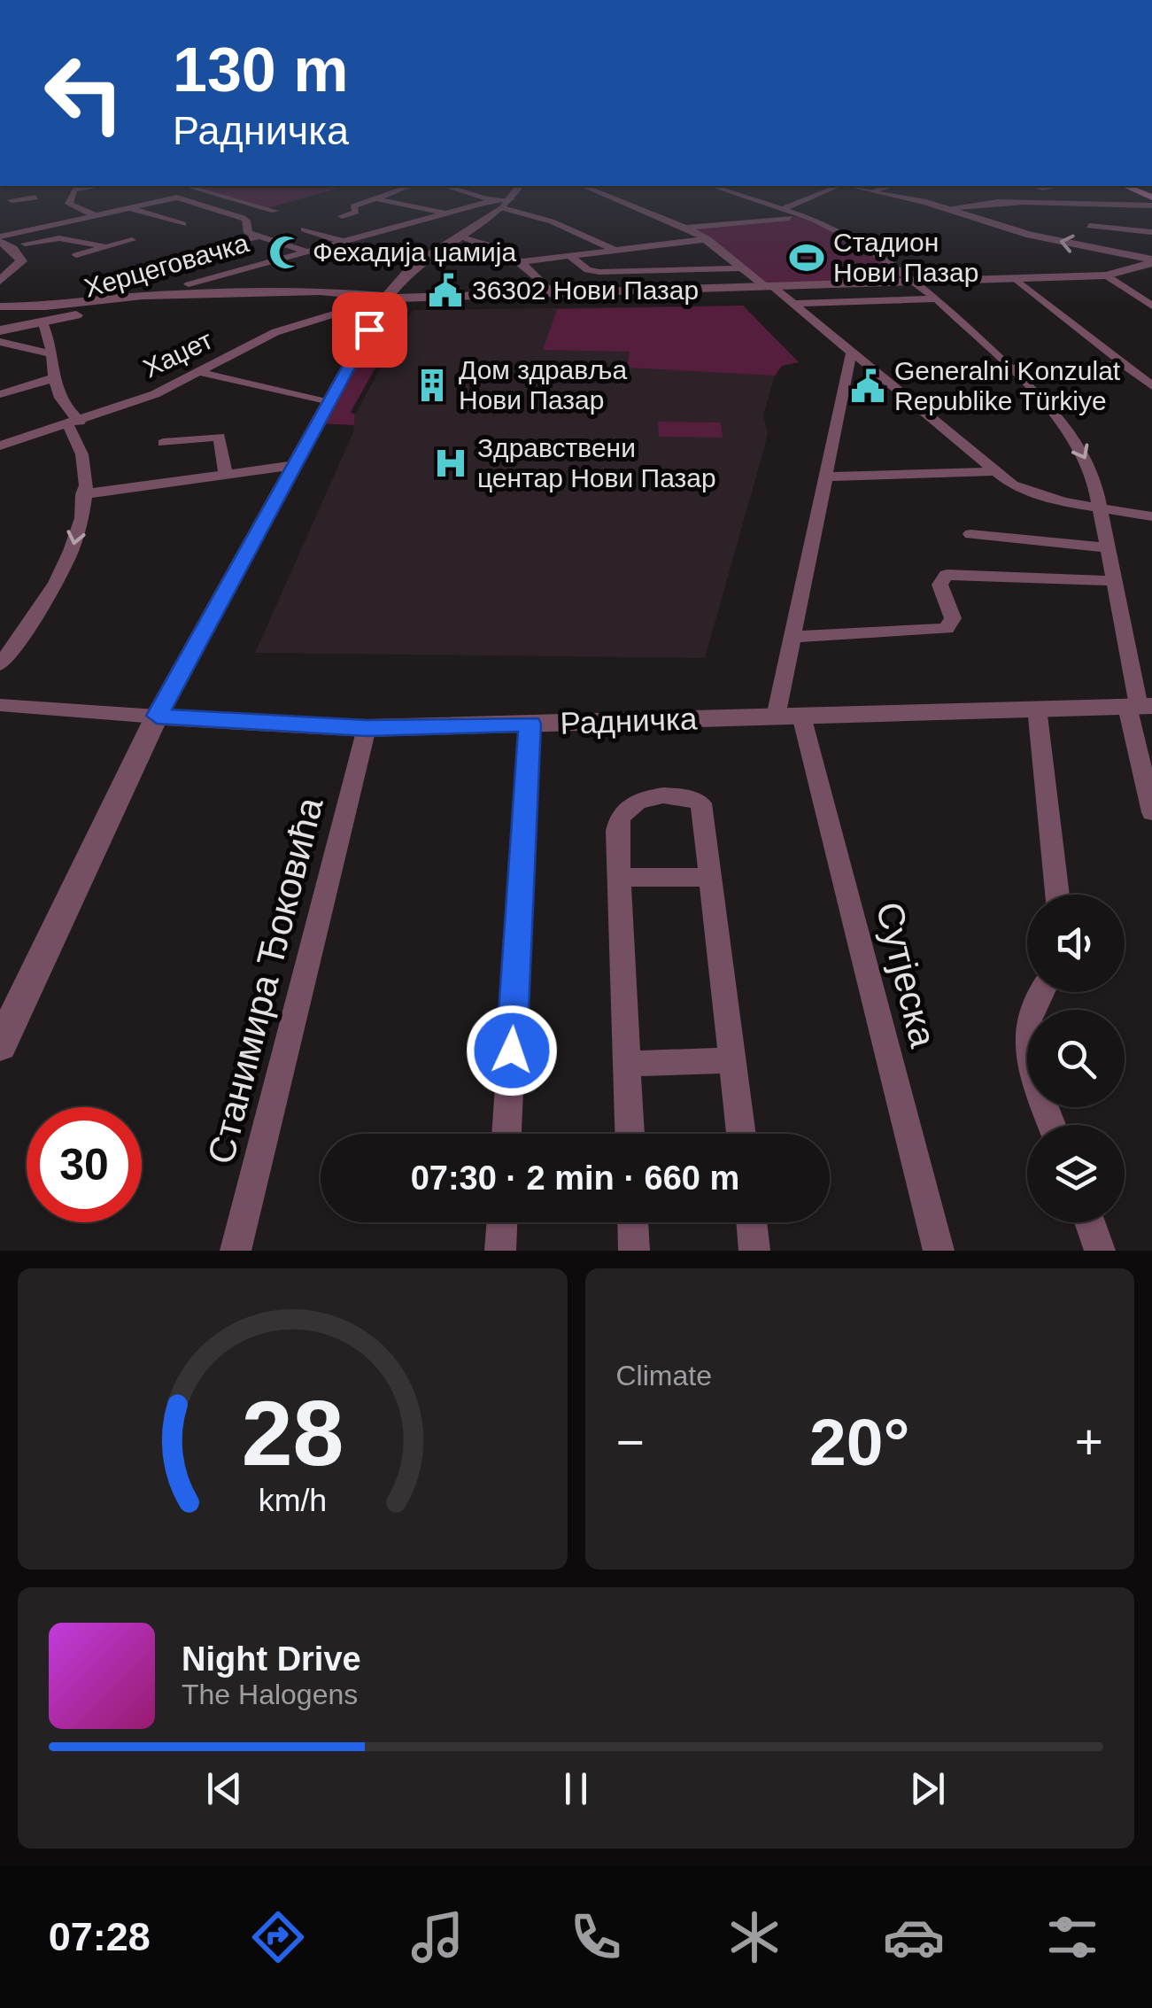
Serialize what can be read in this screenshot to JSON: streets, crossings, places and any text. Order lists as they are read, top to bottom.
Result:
{
  "streets": {
    "street": [
      "Херцеговачка",
      "Хаџет",
      "Радничка",
      "Сутјеска",
      "Станимира Ђоковића"
    ]
  },
  "crossings": [
    ["Радничка", "Сутјеска"],
    ["Радничка", "Станимира Ђоковића"]
  ],
  "places": {
    "mosque": ["Фехадија џамија"],
    "sports": ["Стадион Нови Пазар"],
    "public building": ["36302 Нови Пазар", "Generalni Konzulat Republike Türkiye"],
    "building": ["Дом здравља Нови Пазар"],
    "hospital": ["Здравствени центар Нови Пазар"]
  },
  "page": {
    "turn": ["130 m", "Радничка"],
    "limit": "30",
    "trip": "07:30 · 2 min · 660 m",
    "tile": "Climate",
    "heat": ["−", "20°", "+"],
    "song": ["Night Drive", "The Halogens"],
    "tabs": "07:28",
    "gauge": ["28", "km/h"]
  }
}
